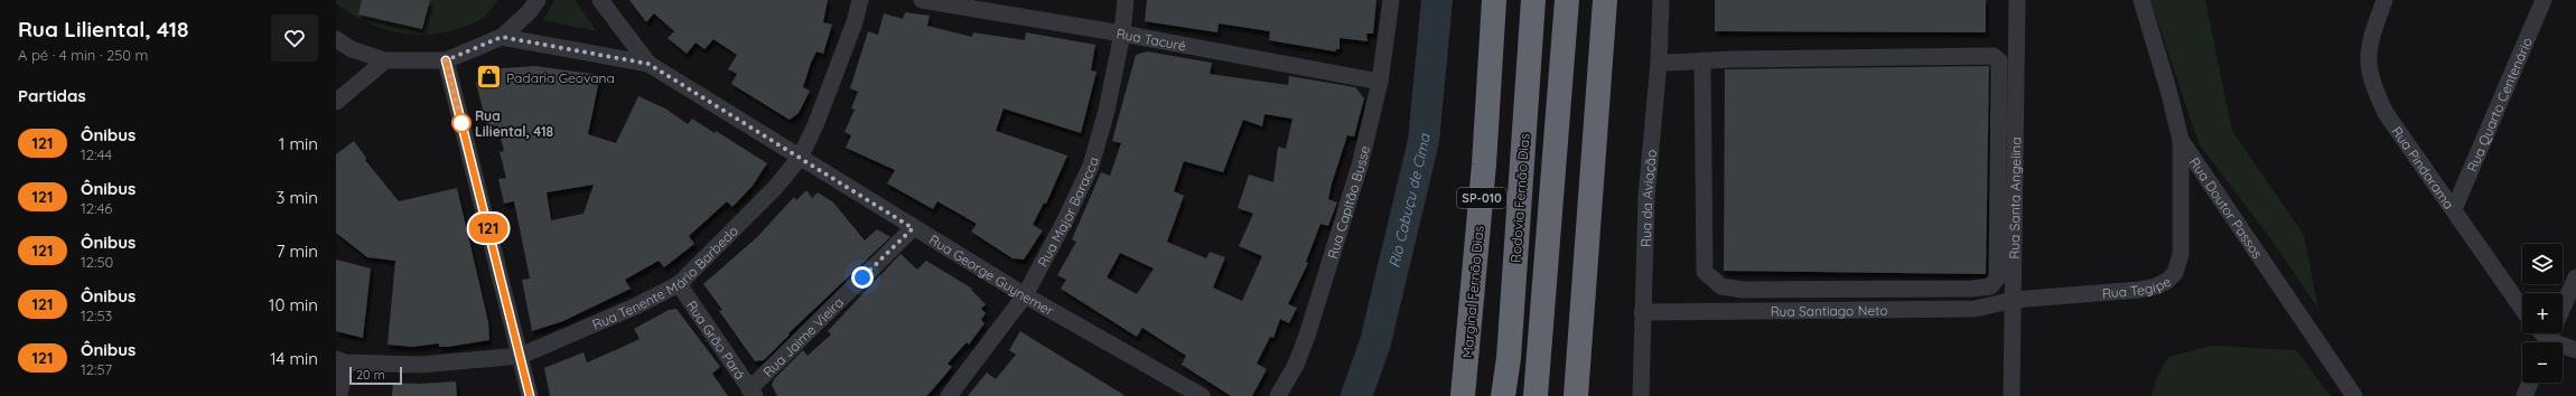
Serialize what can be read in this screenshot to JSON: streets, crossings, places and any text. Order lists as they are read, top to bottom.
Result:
{
  "streets": {
    "highway": ["SP-010", "Rodovia Fernão Dias", "Marginal Fernão Dias"],
    "street": [
      "Rua Tacuré",
      "Rua Quarto Centenário",
      "Rua Pindorama",
      "Rua da Aviação",
      "Rua Santa Angelina",
      "Rua Capitão Busse",
      "Rua Doutor Passos",
      "Rua Major Baracca",
      "Rua Tenente Mário Barbedo",
      "Rua George Guynemer",
      "Rua Tegipe",
      "Rua Santiago Neto",
      "Rua Jaime Vieira",
      "Rua Grão Pará"
    ]
  },
  "crossings": [
    ["Rua Tacuré", "Rua Capitão Busse"],
    ["Rua Tacuré", "Rua Major Baracca"],
    ["Rua Quarto Centenário", "Rua Pindorama"],
    ["Rua da Aviação", "Rua Santiago Neto"],
    ["Rua Santa Angelina", "Rua Tegipe"],
    ["Rua Santa Angelina", "Rua Santiago Neto"],
    ["Rua Doutor Passos", "Rua Tegipe"],
    ["Rua Major Baracca", "Rua George Guynemer"],
    ["Rua Tenente Mário Barbedo", "Rua George Guynemer"],
    ["Rua Tenente Mário Barbedo", "Rua Grão Pará"],
    ["Rua George Guynemer", "Rua Jaime Vieira"],
    ["Rua Tegipe", "Rua Santiago Neto"],
    ["Rua Jaime Vieira", "Rua Grão Pará"]
  ],
  "water": ["Rio Cabuçu de Cima"],
  "places": {
    "shop": ["Padaria Geovana"],
    "other": ["Rua Liliental, 418"]
  },
  "lines": ["bus line 121"],
  "scale_bar": "20 m",
  "page": {
    "heading": [
      ["Rua Liliental, 418", "A pé · 4 min · 250 m"],
      "Partidas"
    ],
    "on_map": "121",
    "list": [
      {
        "mark": "121",
        "name": "Ônibus",
        "note": "12:44",
        "value": "1 min"
      },
      {
        "mark": "121",
        "name": "Ônibus",
        "note": "12:46",
        "value": "3 min"
      },
      {
        "mark": "121",
        "name": "Ônibus",
        "note": "12:50",
        "value": "7 min"
      },
      {
        "mark": "121",
        "name": "Ônibus",
        "note": "12:53",
        "value": "10 min"
      },
      {
        "mark": "121",
        "name": "Ônibus",
        "note": "12:57",
        "value": "14 min"
      }
    ],
    "map_buttons": ["+", "−"],
    "scale": "20 m"
  }
}
